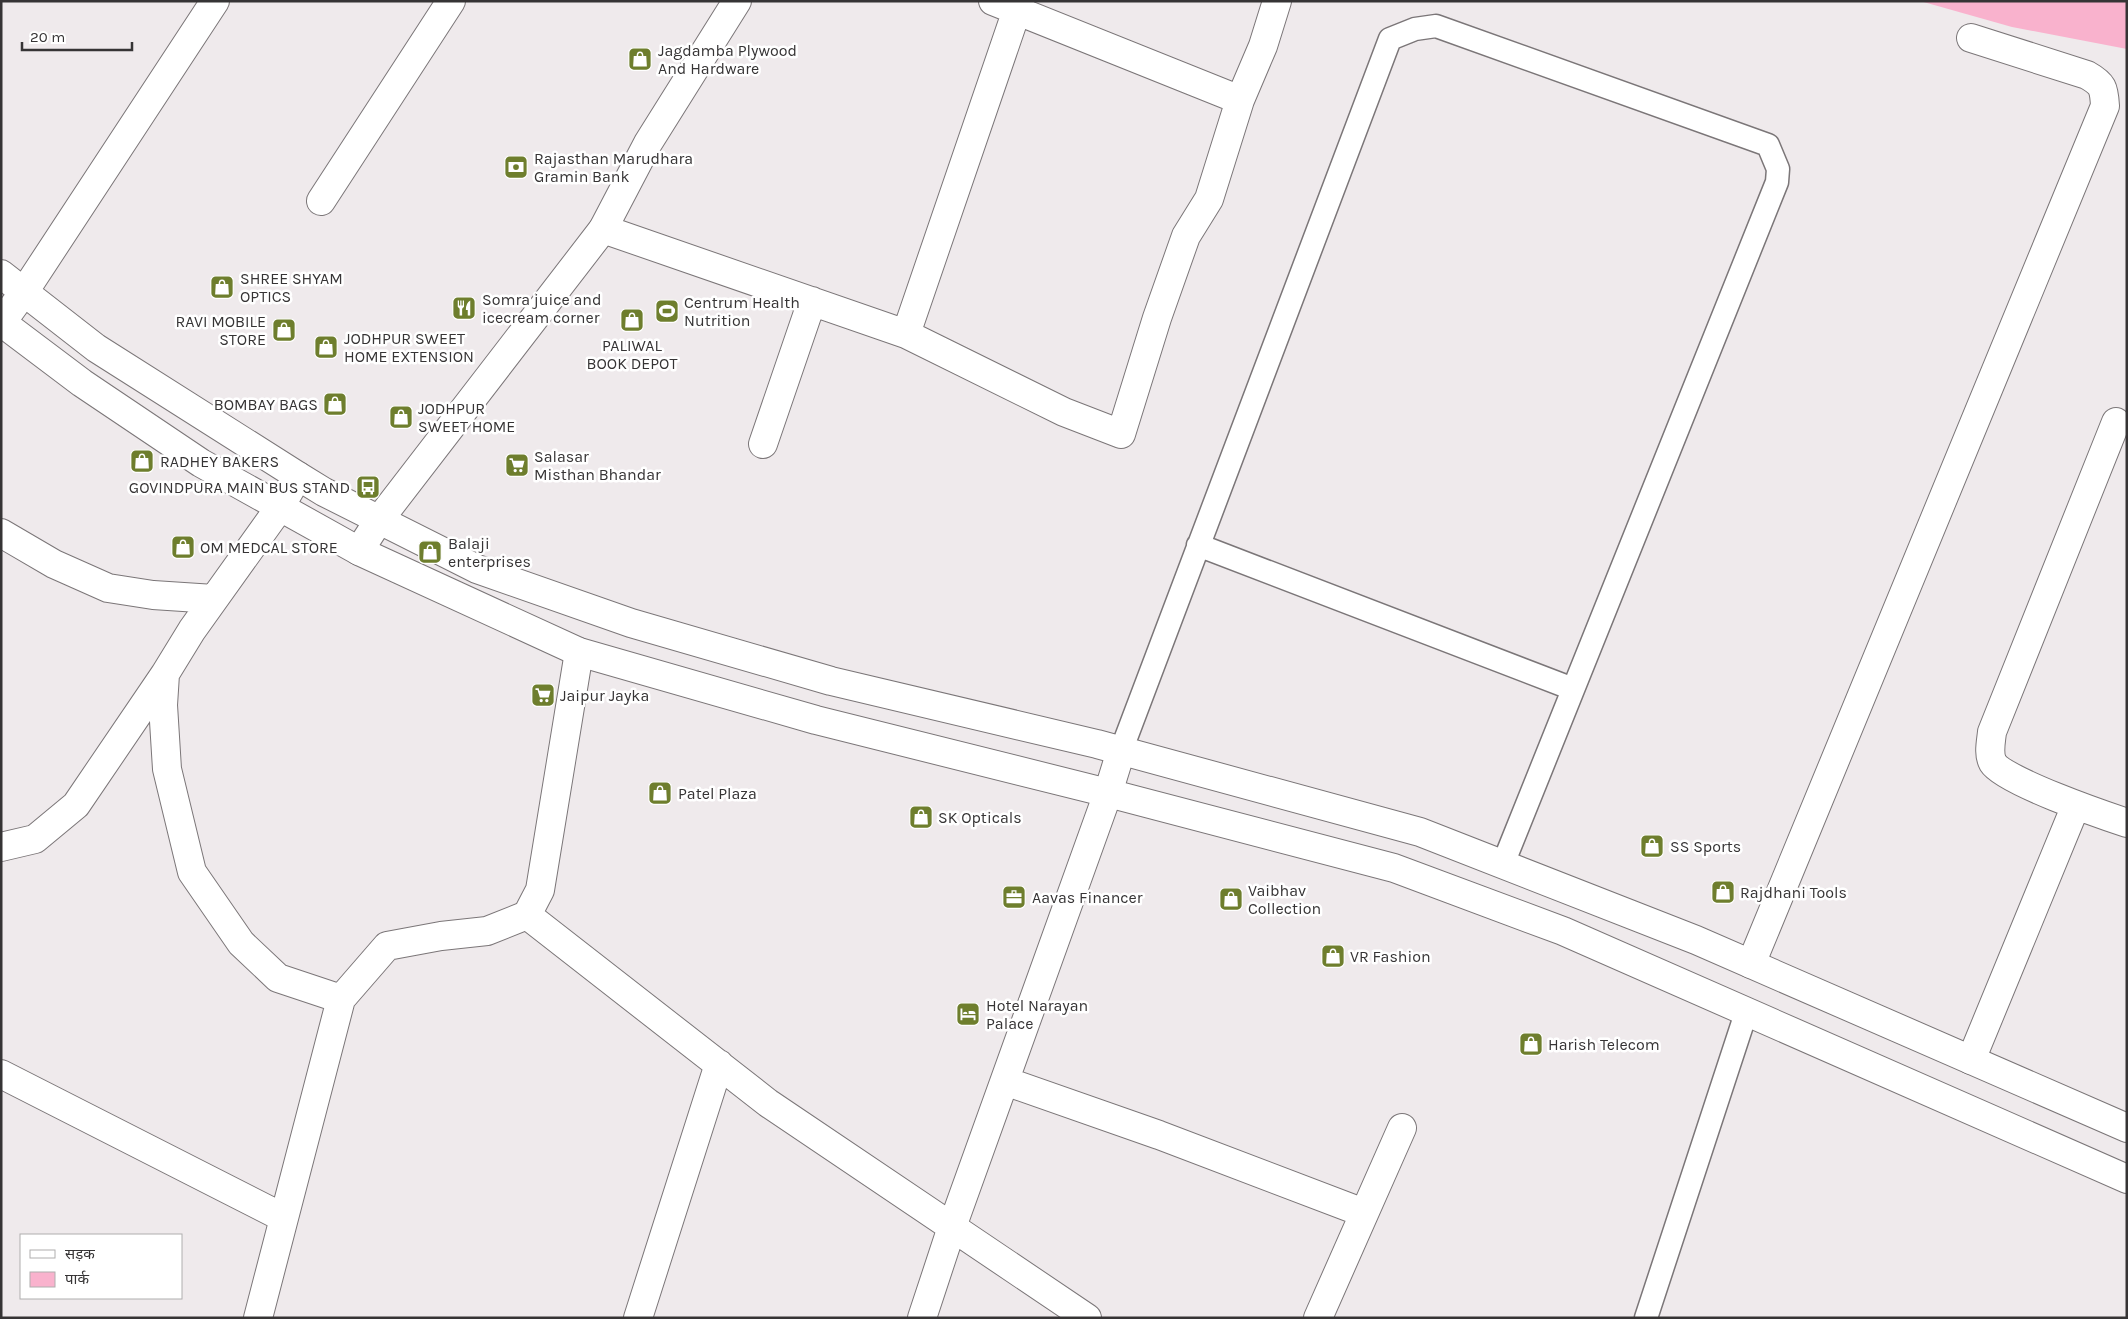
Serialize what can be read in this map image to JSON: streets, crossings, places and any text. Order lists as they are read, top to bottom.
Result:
{
  "places": {
    "shop": [
      "Jagdamba Plywood And Hardware",
      "SHREE SHYAM OPTICS",
      "PALIWAL BOOK DEPOT",
      "RAVI MOBILE STORE",
      "JODHPUR SWEET HOME EXTENSION",
      "BOMBAY BAGS",
      "JODHPUR SWEET HOME",
      "RADHEY BAKERS",
      "OM MEDCAL STORE",
      "Balaji enterprises",
      "Patel Plaza",
      "SK Opticals",
      "SS Sports",
      "Rajdhani Tools",
      "Vaibhav Collection",
      "VR Fashion",
      "Harish Telecom"
    ],
    "bank": ["Rajasthan Marudhara Gramin Bank"],
    "restaurant": ["Somra juice and icecream corner"],
    "sports": ["Centrum Health Nutrition"],
    "supermarket": ["Salasar Misthan Bhandar", "Jaipur Jayka"],
    "bus stop": ["GOVINDPURA MAIN BUS STAND"],
    "office": ["Aavas Financer"],
    "hotel": ["Hotel Narayan Palace"]
  },
  "legend": ["सड़क", "पार्क"],
  "scale_bar": "20 m"
}
